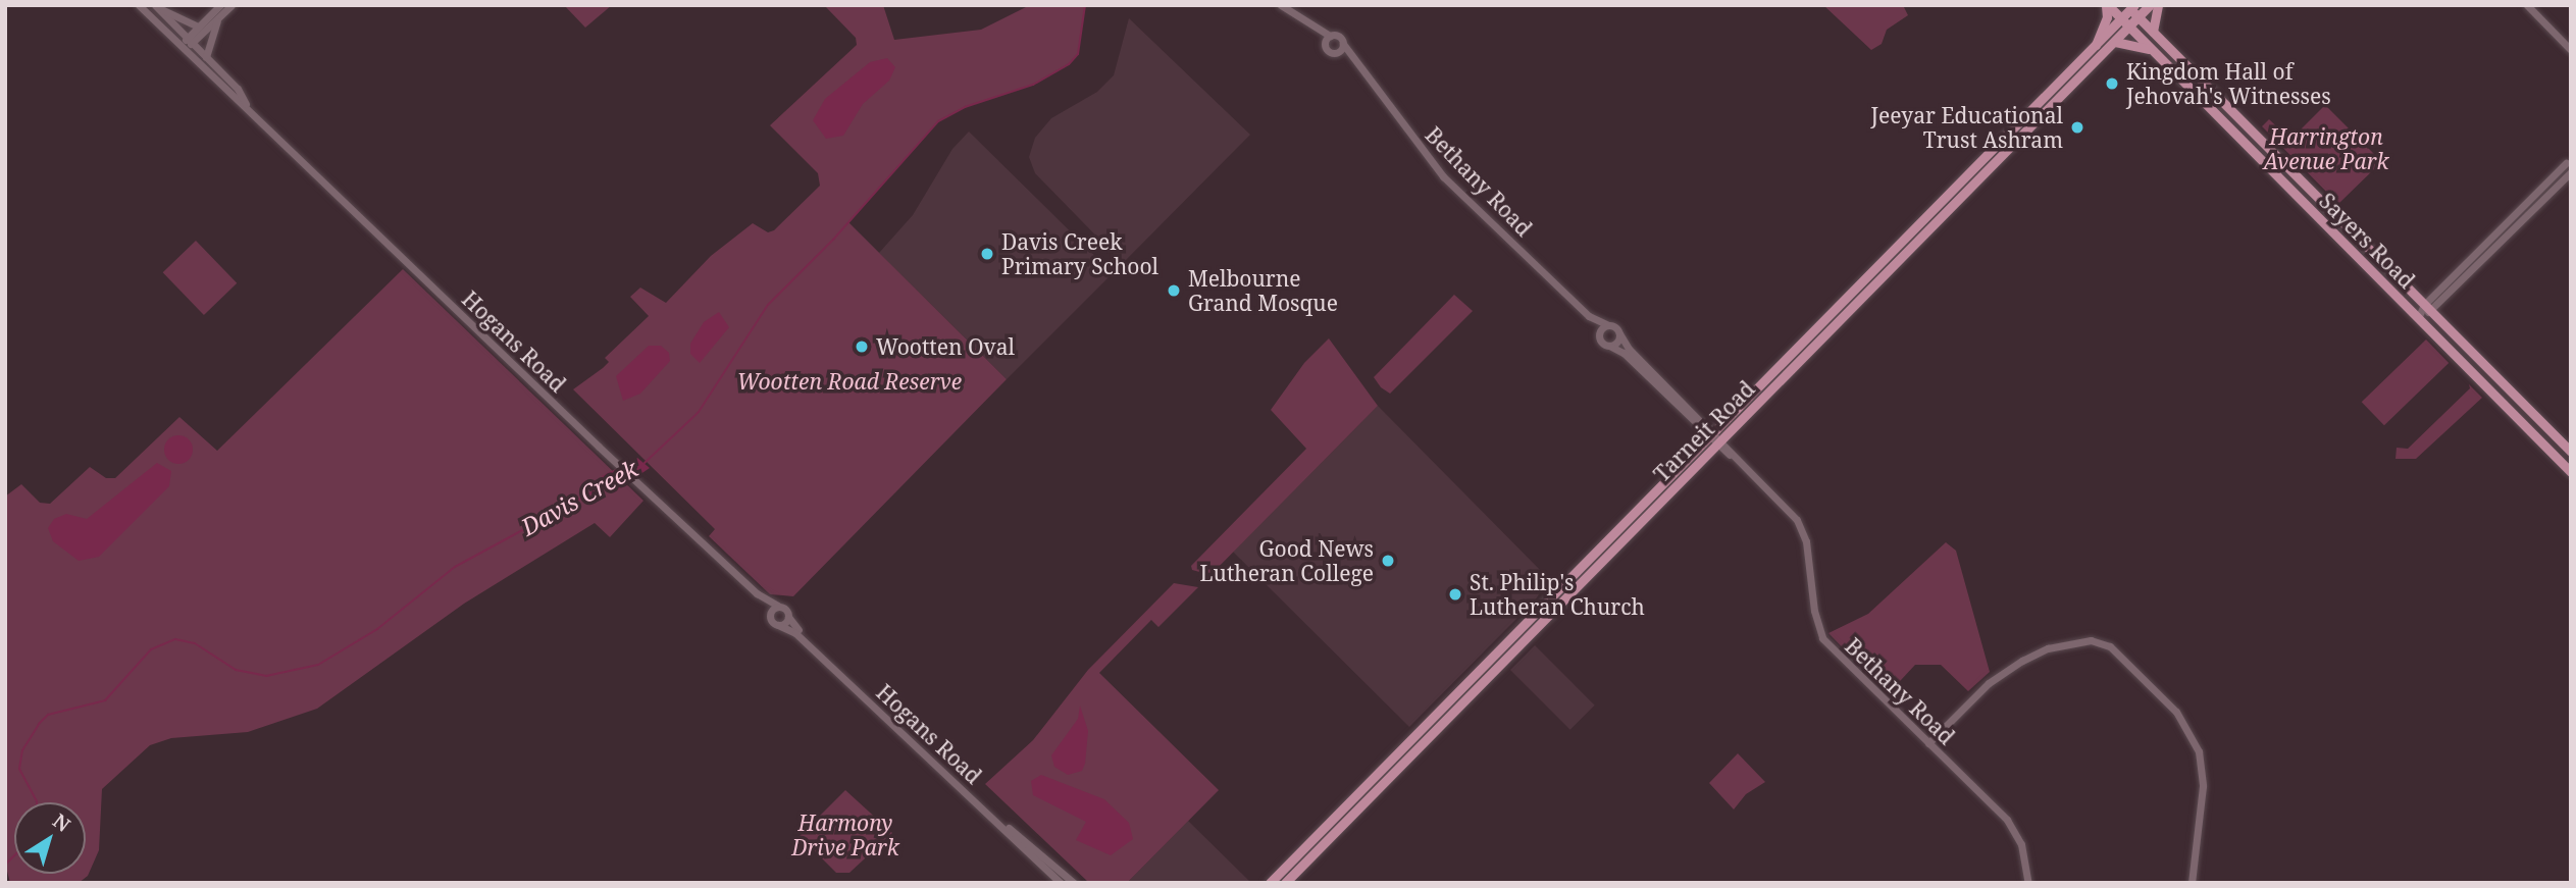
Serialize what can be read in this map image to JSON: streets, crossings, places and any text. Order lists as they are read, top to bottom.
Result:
{
  "streets": {
    "main road": ["Sayers Road", "Tarneit Road"],
    "street": ["Bethany Road", "Hogans Road"]
  },
  "crossings": [
    ["Bethany Road", "Tarneit Road"],
    ["Sayers Road", "Tarneit Road"]
  ],
  "water": ["Davis Creek"],
  "parks": ["Harrington Avenue Park", "Wootten Road Reserve", "Harmony Drive Park"],
  "places": [
    "Kingdom Hall of Jehovah's Witnesses",
    "Jeeyar Educational Trust Ashram",
    "Davis Creek Primary School",
    "Melbourne Grand Mosque",
    "Wootten Oval",
    "Good News Lutheran College",
    "St. Philip's Lutheran Church"
  ],
  "north": "top right"
}
